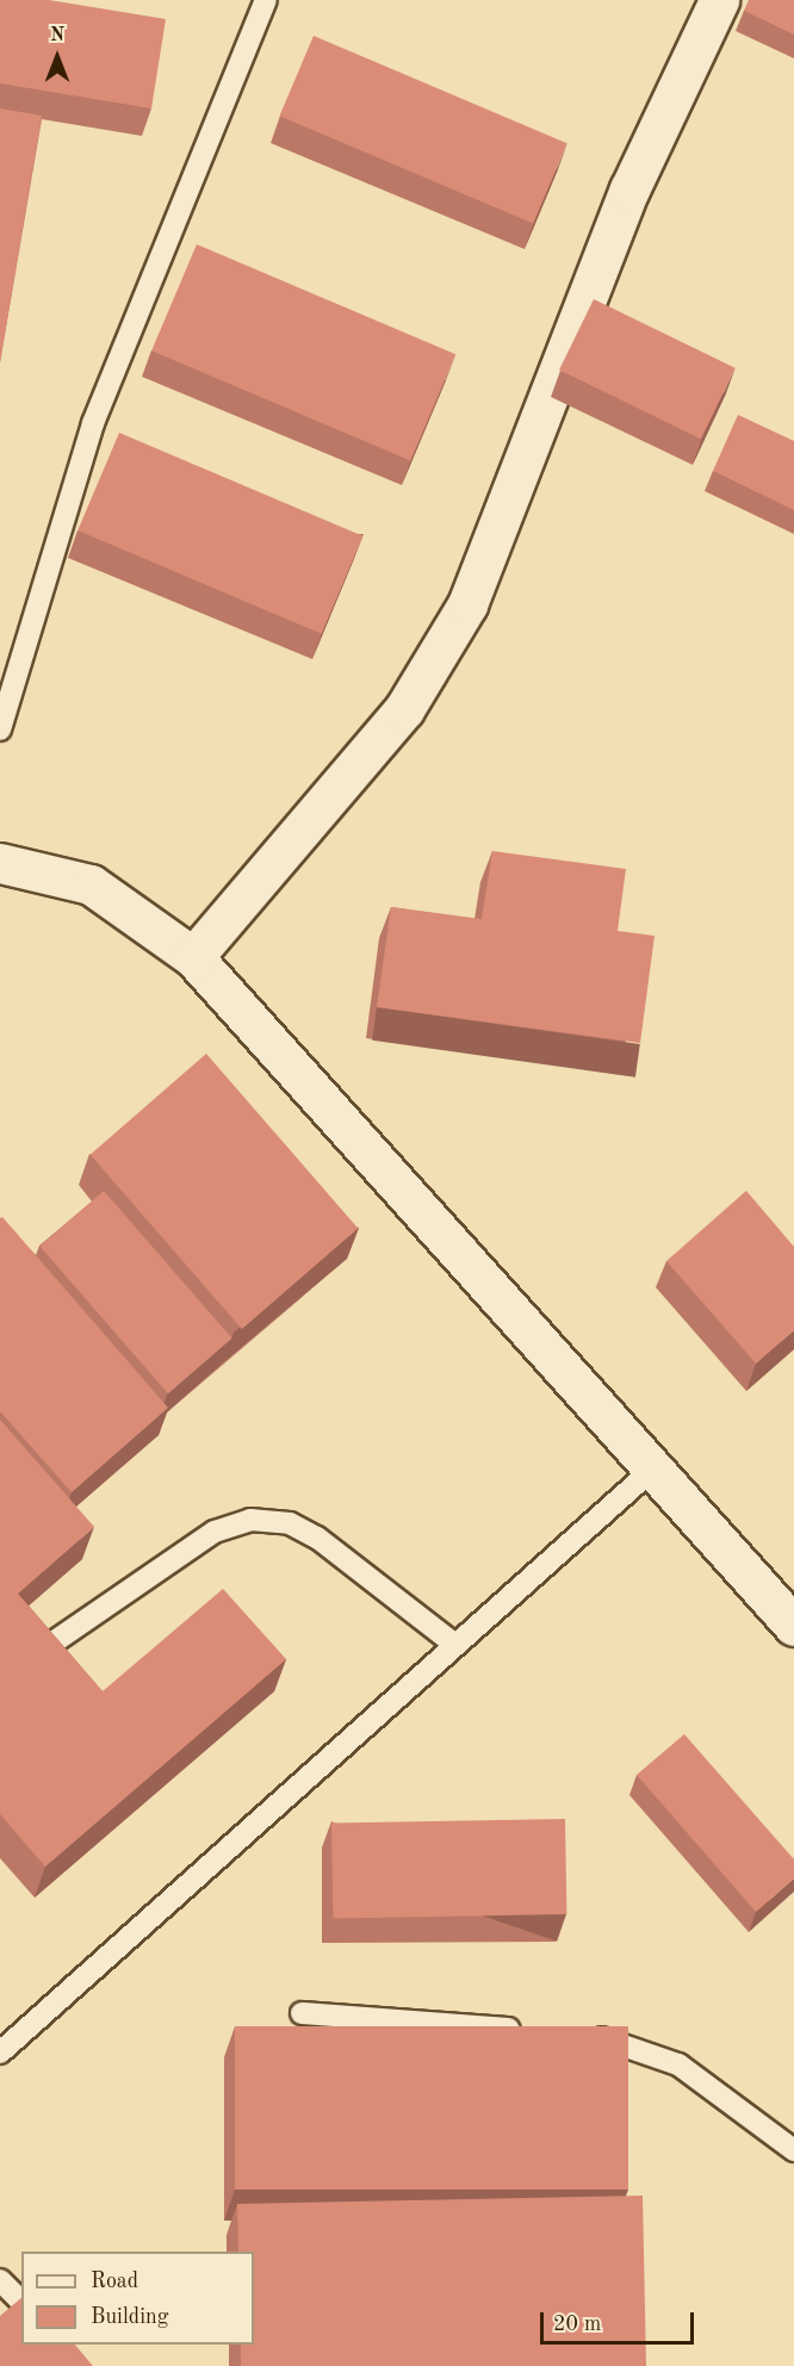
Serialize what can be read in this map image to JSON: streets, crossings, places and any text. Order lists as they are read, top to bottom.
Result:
{
  "legend": ["Road", "Building"],
  "scale_bar": "20 m",
  "north": "top"
}
